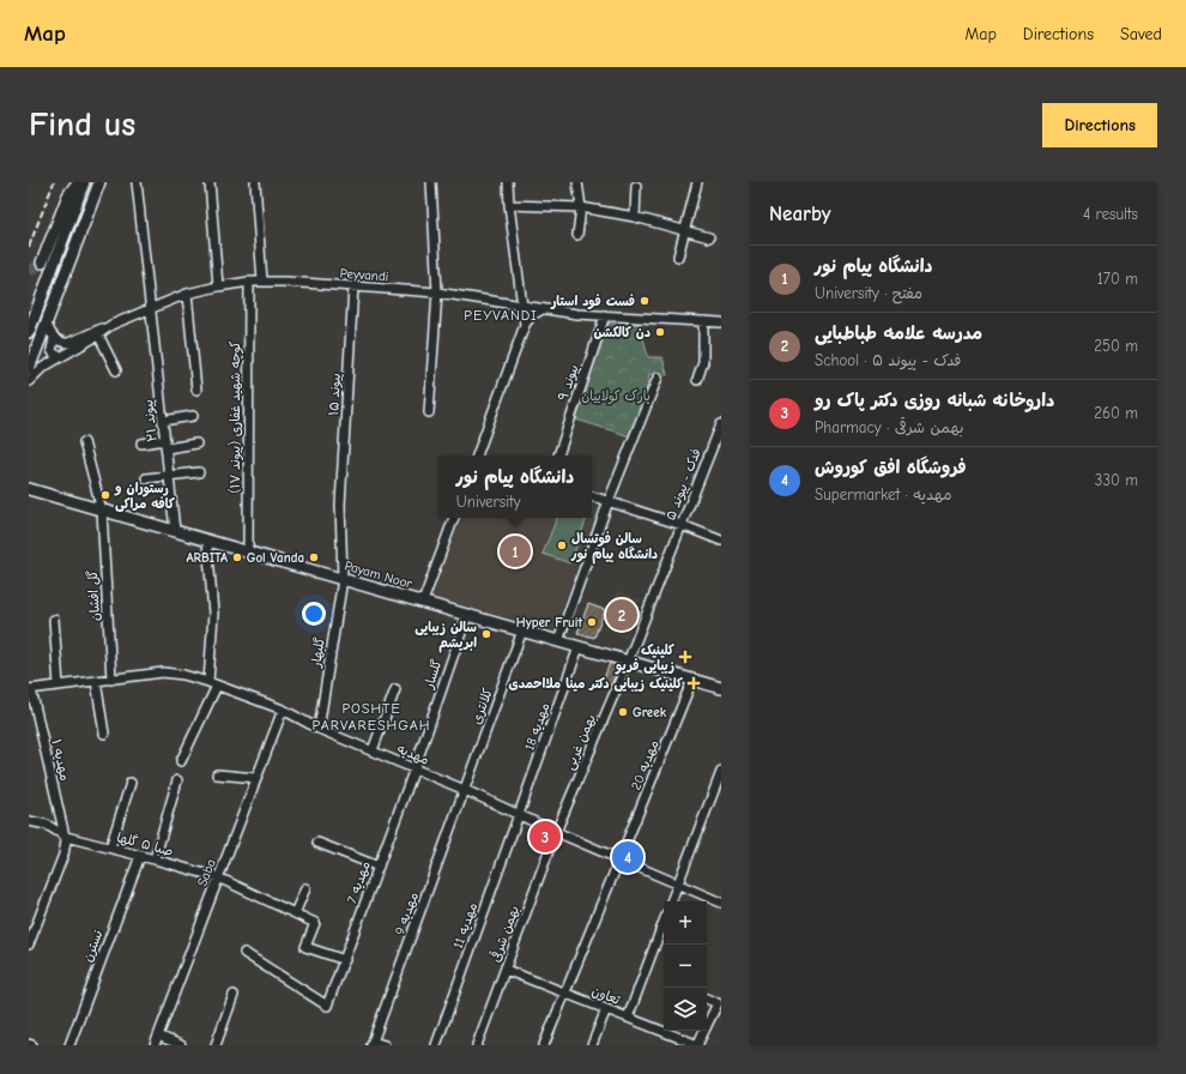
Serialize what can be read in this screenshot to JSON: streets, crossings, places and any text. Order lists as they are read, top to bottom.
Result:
{
  "streets": {
    "main road": ["Payam Noor"],
    "street": [
      "Peyvandi",
      "پیوند ۹",
      "پیوند ۱۵",
      "کوچه شهید غفاری (پیوند ۱۷)",
      "پیوند ۲۱",
      "فدک - پیوند ۵",
      "گل افشان",
      "گلبهار",
      "گلسار",
      "کلانتری",
      "مهدیه 18",
      "بهمن غربی",
      "مهدیه",
      "مهدیه ۱",
      "مهدیه 20",
      "صبا ۵ گلها",
      "Saba",
      "مهدیه 7",
      "مهدیه 9",
      "مهدیه 11",
      "بهمن شرقی",
      "نسترن",
      "تعاون"
    ]
  },
  "crossings": [
    ["Peyvandi", "پیوند ۹"],
    ["Peyvandi", "پیوند ۱۵"],
    ["Peyvandi", "کوچه شهید غفاری (پیوند ۱۷)"],
    ["Peyvandi", "پیوند ۲۱"],
    ["پیوند ۱۵", "Payam Noor"],
    ["پیوند ۱۵", "گلبهار"],
    ["کوچه شهید غفاری (پیوند ۱۷)", "Payam Noor"],
    ["پیوند ۲۱", "Payam Noor"],
    ["فدک - پیوند ۵", "Payam Noor"],
    ["فدک - پیوند ۵", "بهمن غربی"],
    ["Payam Noor", "گل افشان"],
    ["Payam Noor", "گلبهار"],
    ["Payam Noor", "گلسار"],
    ["Payam Noor", "کلانتری"],
    ["Payam Noor", "مهدیه 18"],
    ["Payam Noor", "بهمن غربی"],
    ["Payam Noor", "مهدیه 20"],
    ["گل افشان", "مهدیه"],
    ["گلبهار", "مهدیه"],
    ["گلسار", "مهدیه"],
    ["گلسار", "مهدیه 7"],
    ["کلانتری", "مهدیه"],
    ["کلانتری", "مهدیه 9"],
    ["مهدیه 18", "مهدیه"],
    ["مهدیه 18", "مهدیه 11"],
    ["بهمن غربی", "مهدیه"],
    ["بهمن غربی", "بهمن شرقی"],
    ["مهدیه", "مهدیه ۱"],
    ["مهدیه", "مهدیه 20"],
    ["مهدیه", "Saba"],
    ["مهدیه", "مهدیه 7"],
    ["مهدیه", "مهدیه 9"],
    ["مهدیه", "مهدیه 11"],
    ["مهدیه", "بهمن شرقی"],
    ["مهدیه ۱", "صبا ۵ گلها"],
    ["مهدیه 20", "تعاون"],
    ["صبا ۵ گلها", "Saba"],
    ["صبا ۵ گلها", "مهدیه 7"],
    ["صبا ۵ گلها", "نسترن"],
    ["بهمن شرقی", "تعاون"]
  ],
  "districts": ["PEYVANDI", "POSHTE PARVARESHGAH"],
  "parks": ["پارک کولاییان"],
  "places": {
    "other": [
      "فست فود استار",
      "دن کالکشن",
      "رستوران و کافه مراکی",
      "سالن فوتسال دانشگاه پیام نور",
      "ARBITA",
      "Gol Vanda",
      "Hyper Fruit",
      "سالن زیبایی ابریشم",
      "Greek"
    ],
    "health": ["کلینیک زیبایی فریو", "کلینیک زیبایی دکتر مینا ملااحمدی"]
  },
  "page": {
    "header": "Map",
    "nav": ["Map", "Directions", "Saved"],
    "buttons": "Directions",
    "title": "Find us",
    "heading": ["Nearby", "4 results"],
    "list": [
      {
        "mark": "1",
        "name": "دانشگاه پیام نور",
        "note": "University · مفتح",
        "value": "170 m"
      },
      {
        "mark": "2",
        "name": "مدرسه علامه طباطبایی",
        "note": "School · فدک - پیوند ۵",
        "value": "250 m"
      },
      {
        "mark": "3",
        "name": "داروخانه شبانه روزی دکتر پاک رو",
        "note": "Pharmacy · بهمن شرقی",
        "value": "260 m"
      },
      {
        "mark": "4",
        "name": "فروشگاه افق کوروش",
        "note": "Supermarket · مهدیه",
        "value": "330 m"
      }
    ],
    "popup": ["دانشگاه پیام نور", "University"],
    "pins": [
      "1",
      "2",
      "3",
      "4"
    ],
    "map_buttons": ["+", "−"]
  }
}
